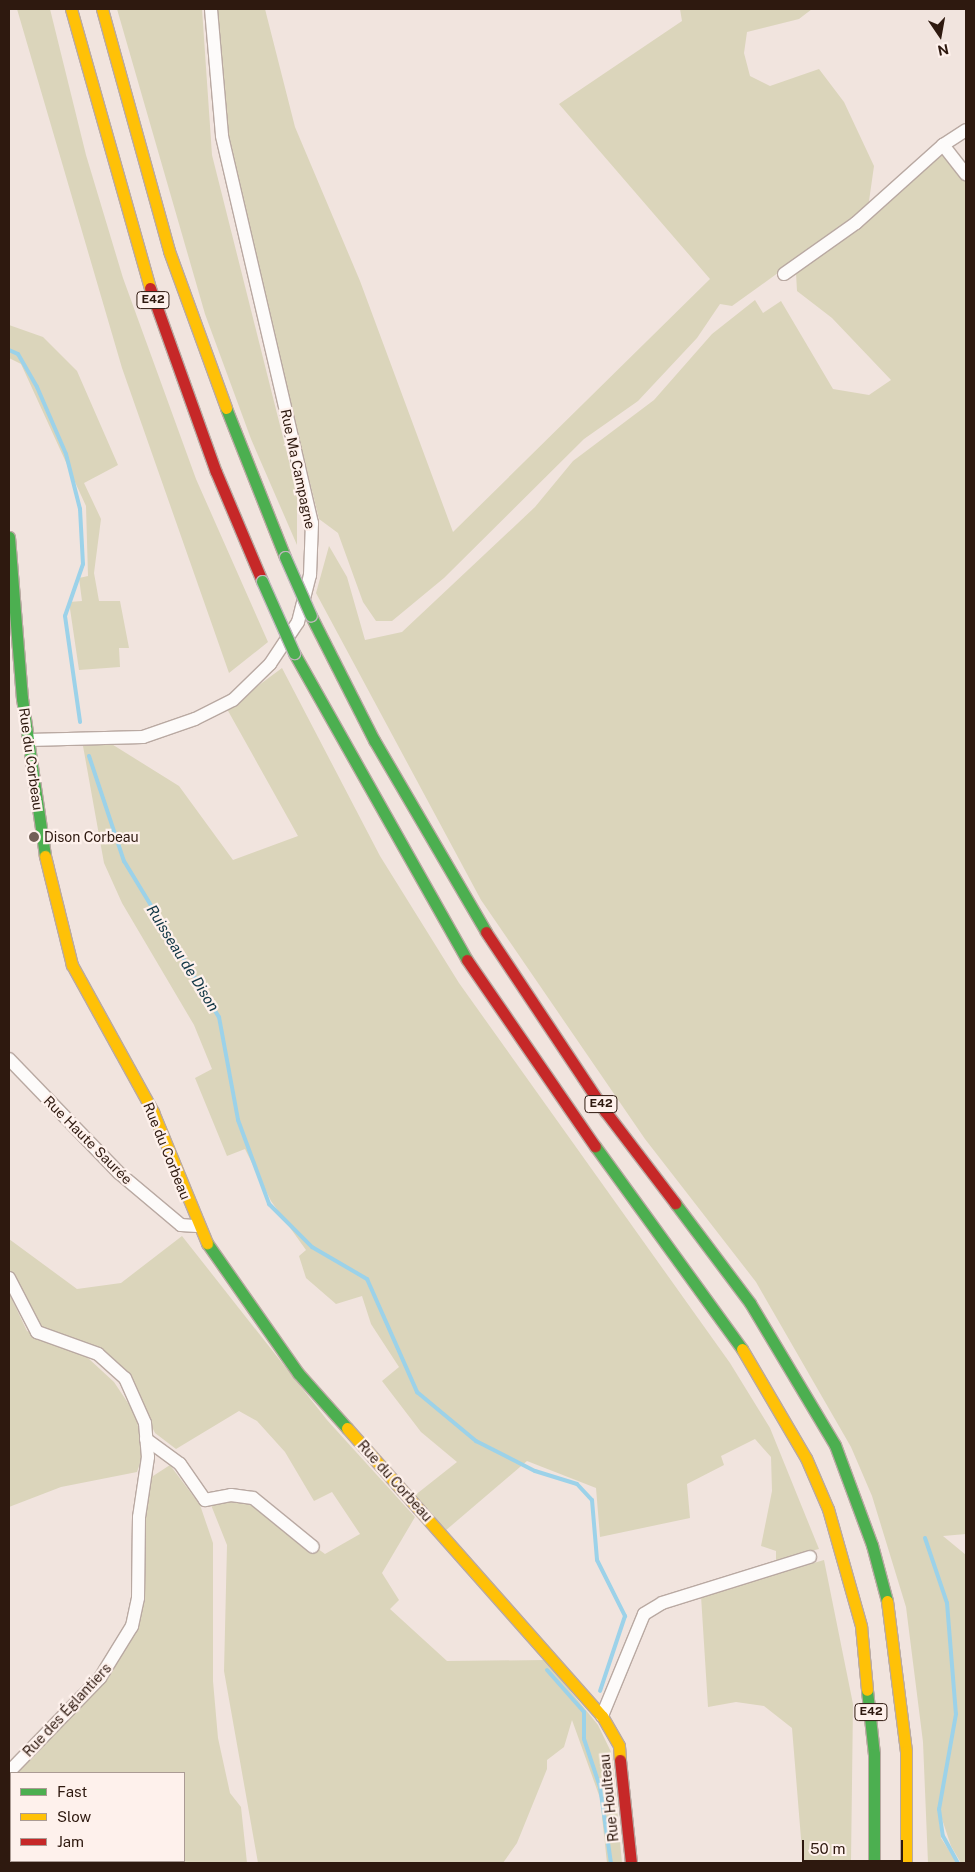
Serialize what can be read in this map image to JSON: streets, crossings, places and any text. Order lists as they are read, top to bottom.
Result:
{
  "streets": {
    "main road": ["E42", "Rue du Corbeau", "Rue Houlteau"],
    "street": ["Rue Ma Campagne", "Rue Haute Saurée", "Rue des Églantiers"]
  },
  "crossings": [
    ["Rue Ma Campagne", "Rue du Corbeau"],
    ["Rue du Corbeau", "Rue Haute Saurée"],
    ["Rue du Corbeau", "Rue Houlteau"]
  ],
  "water": ["Ruisseau de Dison"],
  "places": ["Dison Corbeau"],
  "legend": ["Fast", "Slow", "Jam"],
  "scale_bar": "50 m",
  "north": "bottom"
}
